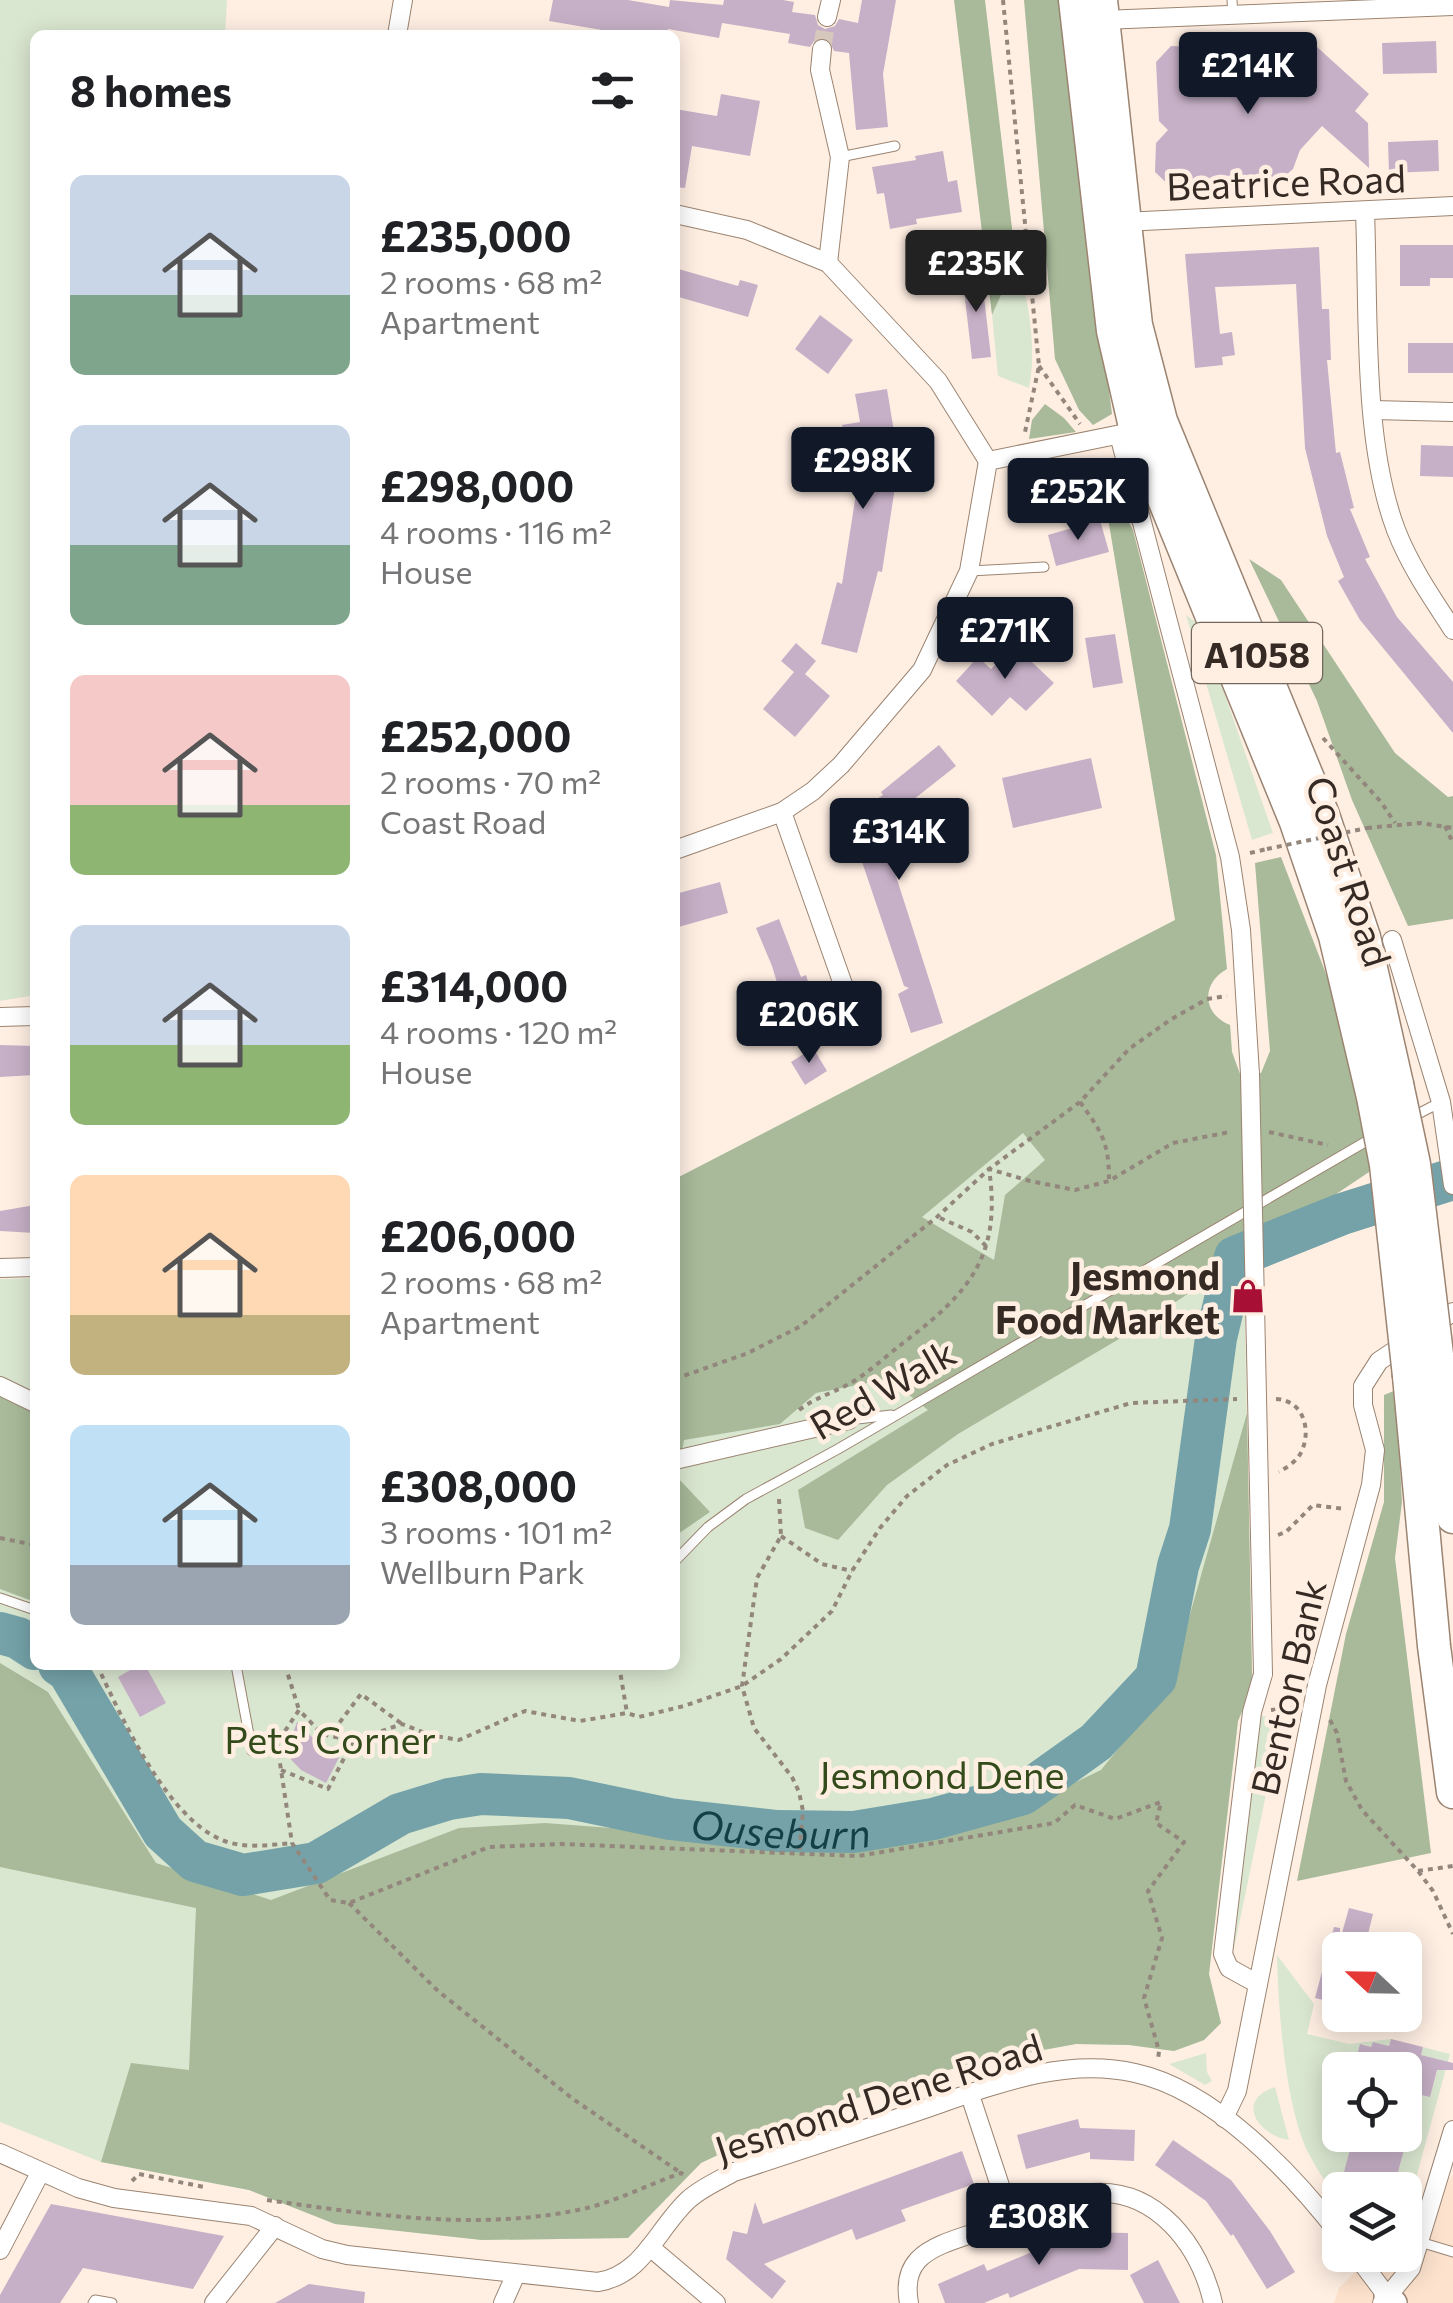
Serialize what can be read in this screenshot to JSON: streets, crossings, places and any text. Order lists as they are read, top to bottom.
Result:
{
  "streets": {
    "highway": ["A1058", "Coast Road"],
    "street": ["Beatrice Road", "Benton Bank", "Jesmond Dene Road"],
    "lane": ["Red Walk"]
  },
  "crossings": [
    ["Beatrice Road", "Coast Road"],
    ["Benton Bank", "Jesmond Dene Road"]
  ],
  "water": ["Ouseburn"],
  "parks": ["Pets' Corner", "Jesmond Dene"],
  "places": {
    "shop": ["Jesmond Food Market"]
  },
  "north": "left",
  "page": {
    "heading": "8 homes",
    "price": [
      "£214K",
      "£235K",
      "£298K",
      "£252K",
      "£271K",
      "£314K",
      "£206K",
      "£308K"
    ],
    "list": [
      {
        "name": "£235,000",
        "note": "2 rooms · 68 m² · Apartment"
      },
      {
        "name": "£298,000",
        "note": "4 rooms · 116 m² · House"
      },
      {
        "name": "£252,000",
        "note": "2 rooms · 70 m² · Coast Road"
      },
      {
        "name": "£314,000",
        "note": "4 rooms · 120 m² · House"
      },
      {
        "name": "£206,000",
        "note": "2 rooms · 68 m² · Apartment"
      },
      {
        "name": "£308,000",
        "note": "3 rooms · 101 m² · Wellburn Park"
      }
    ]
  }
}
